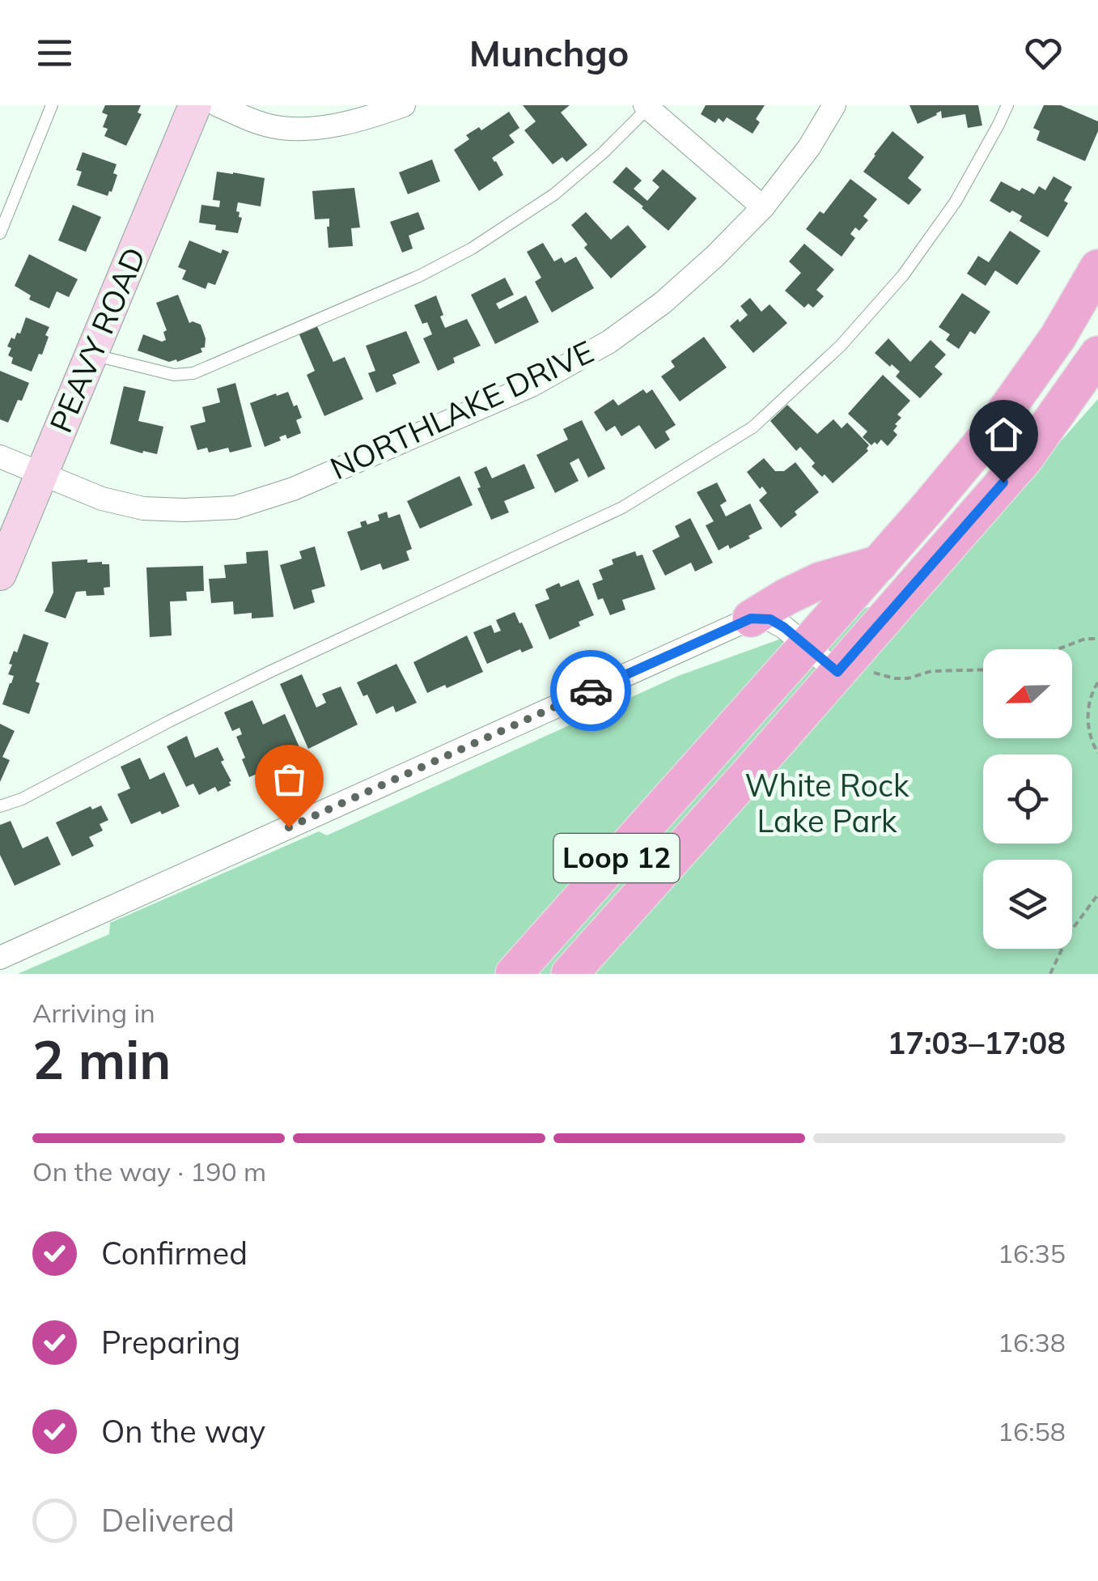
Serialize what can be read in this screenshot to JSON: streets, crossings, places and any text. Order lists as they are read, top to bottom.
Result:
{
  "streets": {
    "main road": ["Loop 12"],
    "street": ["PEAVY ROAD", "NORTHLAKE DRIVE"]
  },
  "crossings": [
    ["PEAVY ROAD", "NORTHLAKE DRIVE"]
  ],
  "parks": ["White Rock Lake Park"],
  "north": "left",
  "page": {
    "header": "Munchgo",
    "heading": ["2 min", "Arriving in", "17:03–17:08"],
    "bar": "On the way · 190 m",
    "list": [
      ["Confirmed", "16:35"],
      ["Preparing", "16:38"],
      ["On the way", "16:58"],
      "Delivered"
    ]
  }
}
